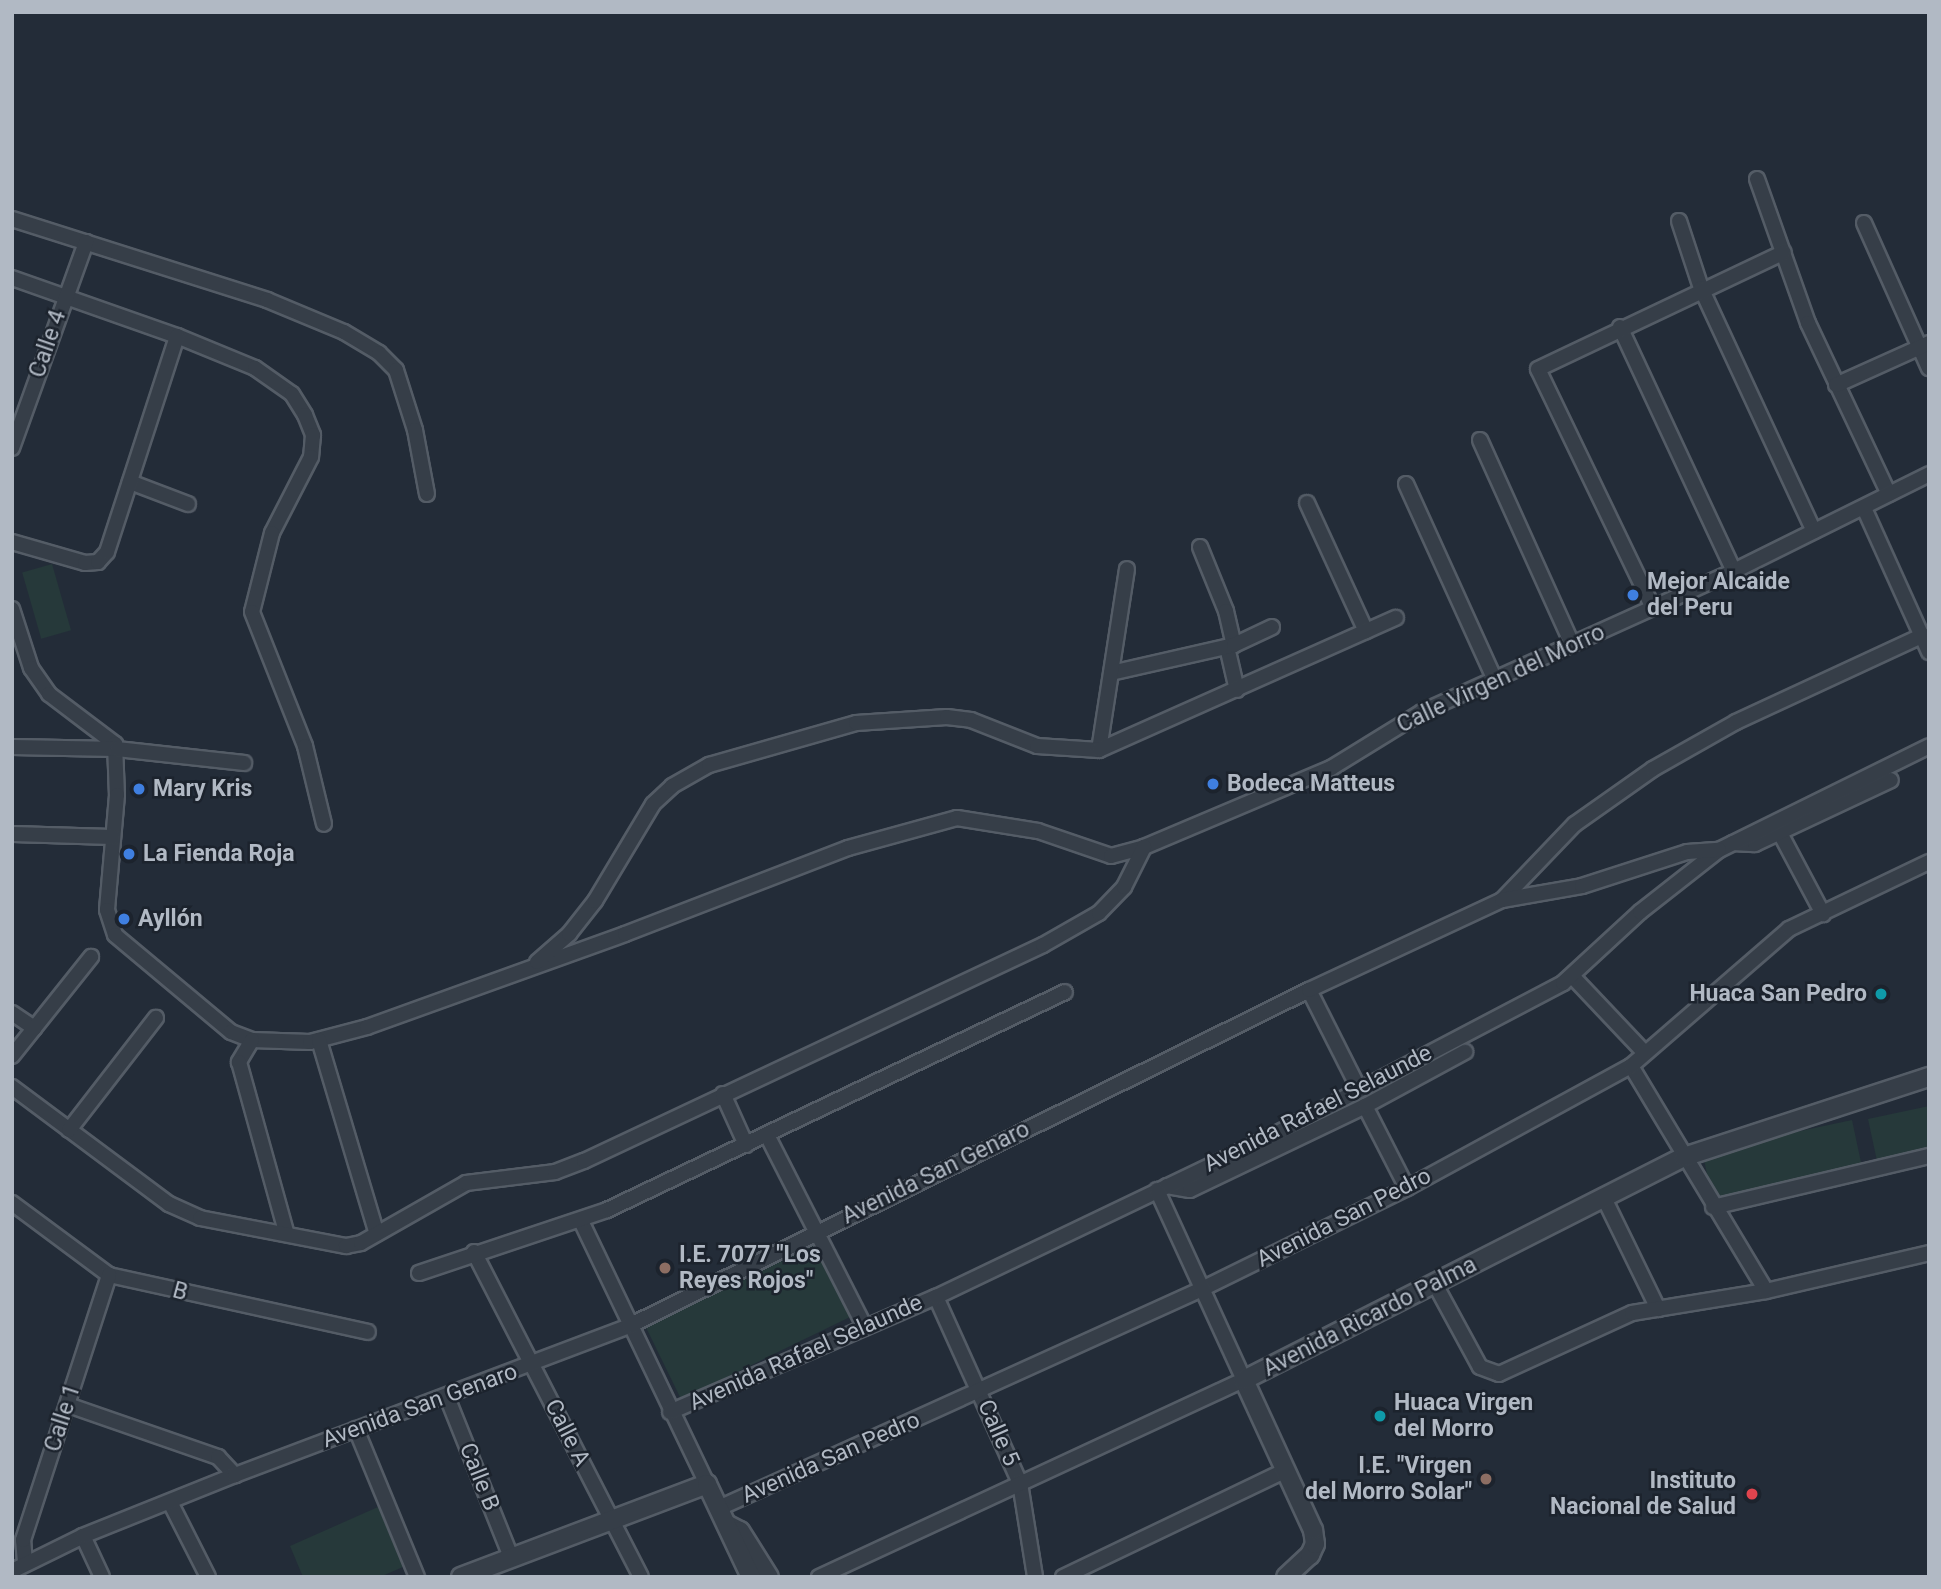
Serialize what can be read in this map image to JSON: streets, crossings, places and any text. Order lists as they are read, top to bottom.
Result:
{
  "streets": {
    "street": [
      "Calle 4",
      "Calle Virgen del Morro",
      "Avenida Rafael Selaunde",
      "Avenida San Genaro",
      "Avenida San Pedro",
      "B",
      "Avenida Ricardo Palma",
      "Calle 1",
      "Calle A",
      "Calle 5",
      "Calle B"
    ]
  },
  "crossings": [
    ["Avenida Rafael Selaunde", "Calle 5"],
    ["Avenida San Genaro", "Calle 1"],
    ["Avenida San Genaro", "Calle A"],
    ["Avenida San Genaro", "Calle B"],
    ["Avenida San Pedro", "Calle 5"],
    ["B", "Calle 1"],
    ["Avenida Ricardo Palma", "Calle 5"]
  ],
  "places": [
    "Mejor Alcaide del Peru",
    "Bodeca Matteus",
    "Mary Kris",
    "La Fienda Roja",
    "Ayllón",
    "Huaca San Pedro",
    "I.E. 7077 \"Los Reyes Rojos\"",
    "Huaca Virgen del Morro",
    "I.E. \"Virgen del Morro Solar\"",
    "Instituto Nacional de Salud"
  ]
}
